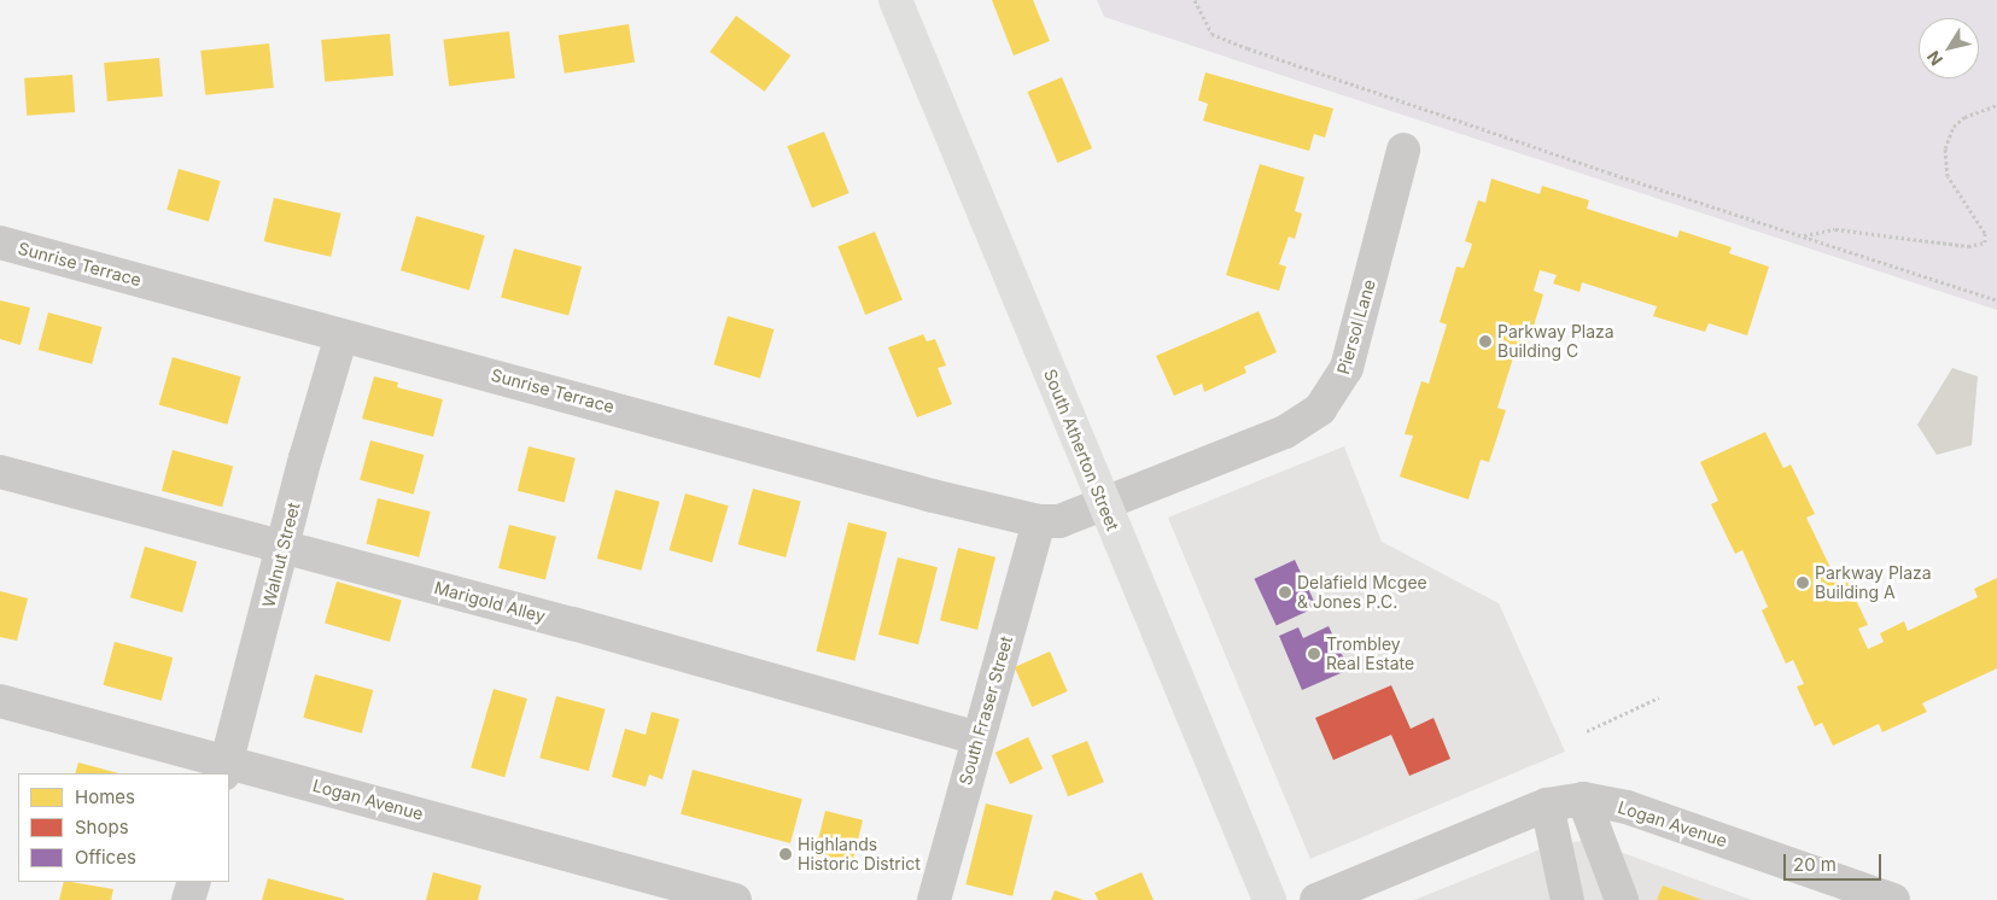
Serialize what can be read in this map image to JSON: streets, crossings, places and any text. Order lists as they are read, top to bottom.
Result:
{
  "streets": {
    "main road": ["South Atherton Street"],
    "street": [
      "Sunrise Terrace",
      "Piersol Lane",
      "Walnut Street",
      "Marigold Alley",
      "South Fraser Street",
      "Logan Avenue"
    ]
  },
  "crossings": [
    ["Sunrise Terrace", "Piersol Lane"],
    ["Sunrise Terrace", "South Atherton Street"],
    ["Sunrise Terrace", "Walnut Street"],
    ["Sunrise Terrace", "South Fraser Street"],
    ["Piersol Lane", "South Atherton Street"],
    ["Walnut Street", "Marigold Alley"],
    ["Walnut Street", "Logan Avenue"],
    ["Marigold Alley", "South Fraser Street"]
  ],
  "places": [
    "Parkway Plaza Building C",
    "Parkway Plaza Building A",
    "Delafield Mcgee & Jones P.C.",
    "Trombley Real Estate",
    "Highlands Historic District"
  ],
  "legend": ["Homes", "Shops", "Offices"],
  "scale_bar": "20 m",
  "north": "bottom left"
}
